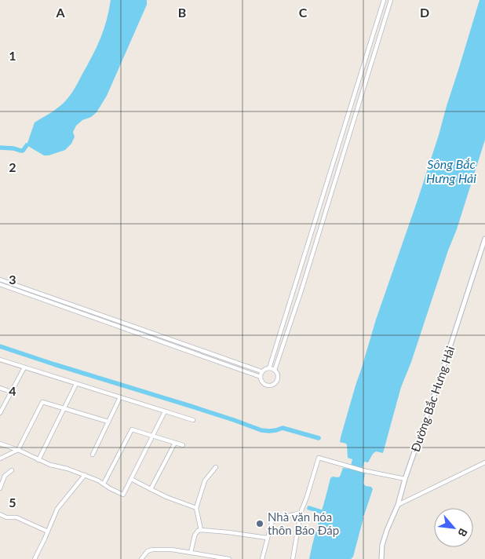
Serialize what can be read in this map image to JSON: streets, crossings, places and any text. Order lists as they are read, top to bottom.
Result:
{
  "streets": {
    "street": ["Đường Bắc Hưng Hải"]
  },
  "water": ["Sông Bắc Hưng Hải"],
  "places": ["Nhà văn hóa thôn Báo Đáp"],
  "north": "bottom right",
  "grid": {
    "columns": [
      "A",
      "B",
      "C",
      "D"
    ],
    "rows": [
      "1",
      "2",
      "3",
      "4",
      "5"
    ]
  }
}
